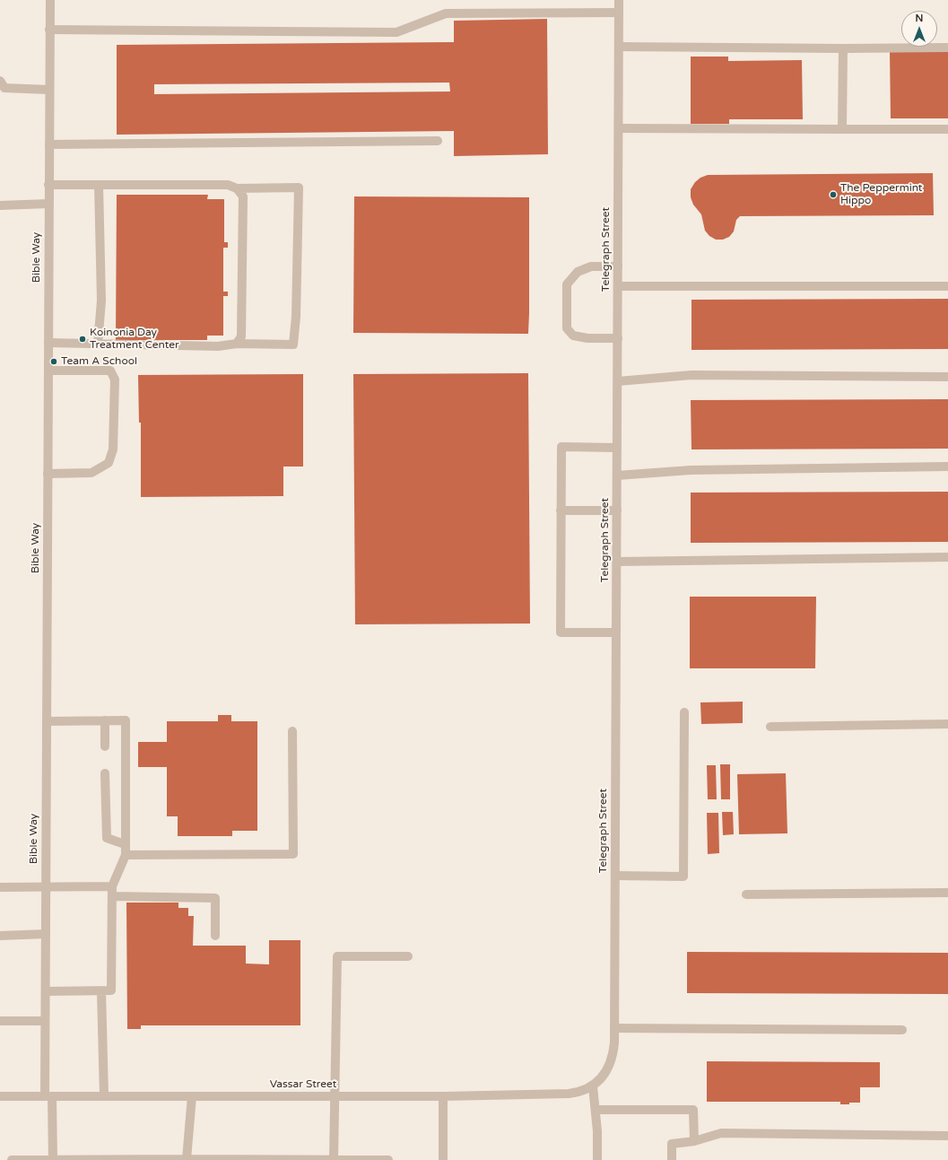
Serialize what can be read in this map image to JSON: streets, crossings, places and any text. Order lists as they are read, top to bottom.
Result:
{
  "streets": {
    "street": ["Telegraph Street", "Bible Way", "Vassar Street"]
  },
  "crossings": [
    ["Telegraph Street", "Vassar Street"],
    ["Bible Way", "Vassar Street"]
  ],
  "places": ["The Peppermint Hippo", "Koinonia Day Treatment Center", "Team A School"],
  "north": "top"
}
